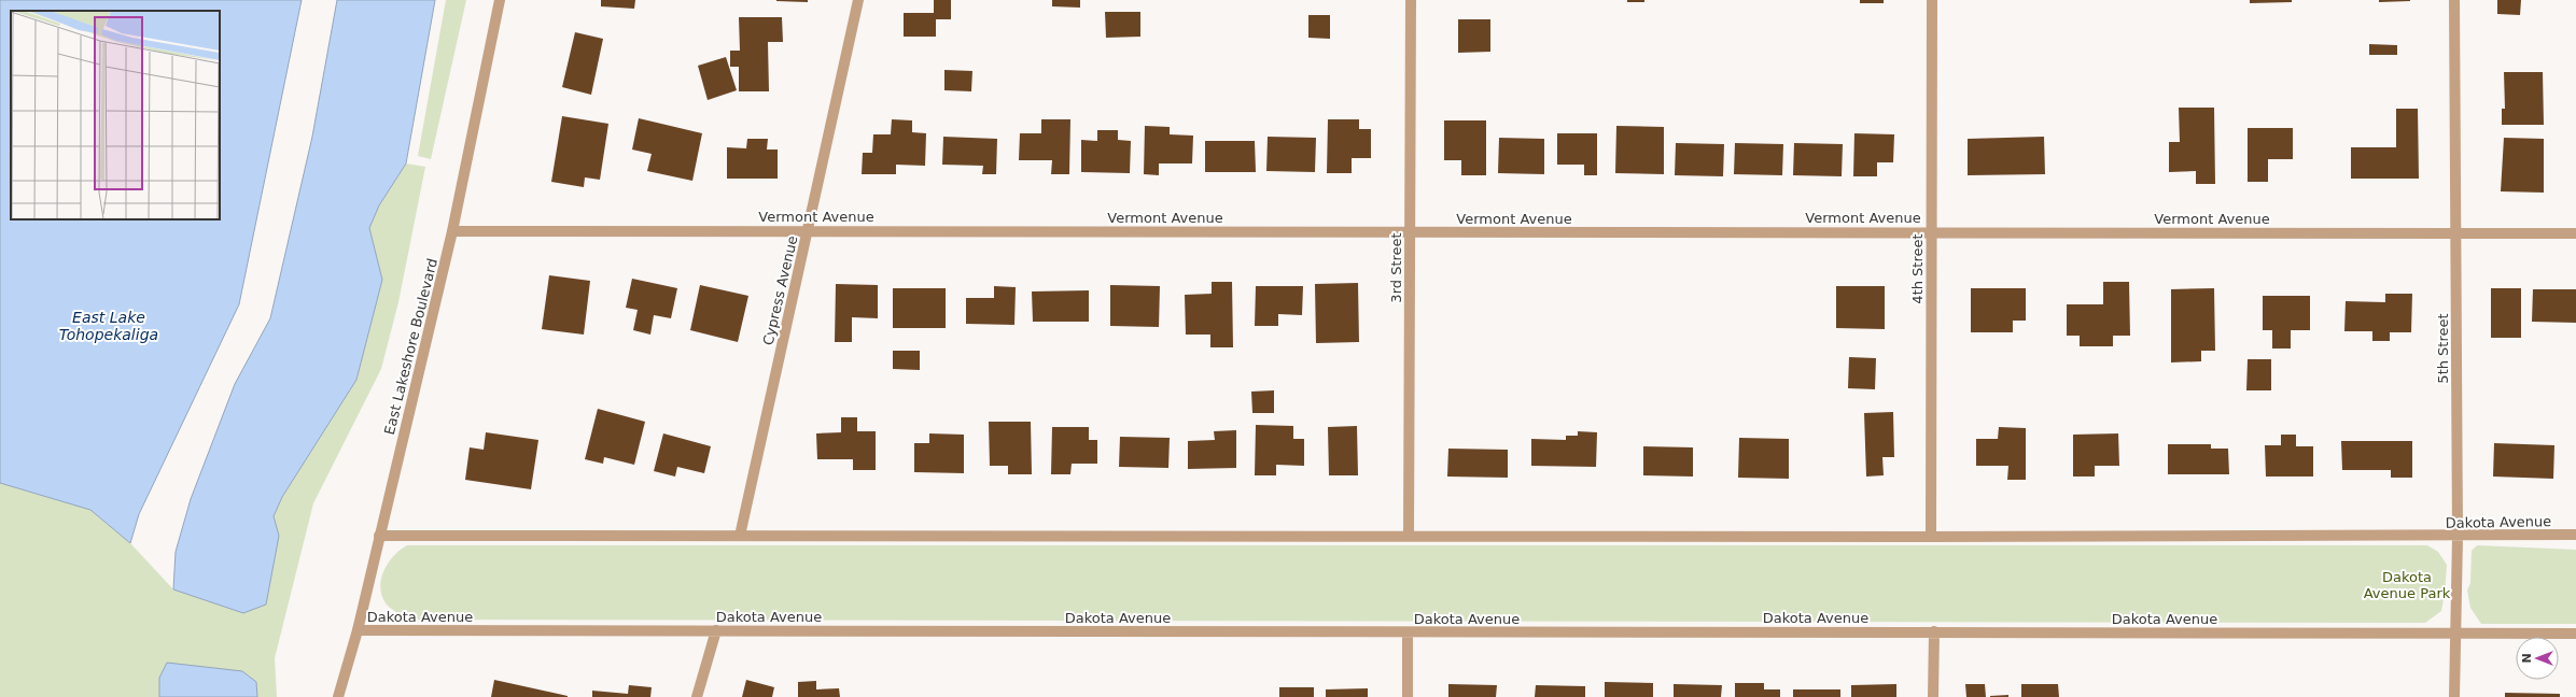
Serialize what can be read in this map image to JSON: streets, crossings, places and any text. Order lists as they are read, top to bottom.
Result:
{
  "streets": {
    "street": [
      "Vermont Avenue",
      "3rd Street",
      "4th Street",
      "Cypress Avenue",
      "East Lakeshore Boulevard",
      "5th Street",
      "Dakota Avenue"
    ]
  },
  "crossings": [
    ["Vermont Avenue", "3rd Street"],
    ["Vermont Avenue", "4th Street"],
    ["Vermont Avenue", "Cypress Avenue"],
    ["Vermont Avenue", "East Lakeshore Boulevard"],
    ["Vermont Avenue", "5th Street"],
    ["3rd Street", "Dakota Avenue"],
    ["4th Street", "Dakota Avenue"],
    ["Cypress Avenue", "Dakota Avenue"],
    ["East Lakeshore Boulevard", "Dakota Avenue"],
    ["5th Street", "Dakota Avenue"]
  ],
  "water": ["East Lake Tohopekaliga"],
  "parks": ["Dakota Avenue Park"],
  "north": "left"
}
